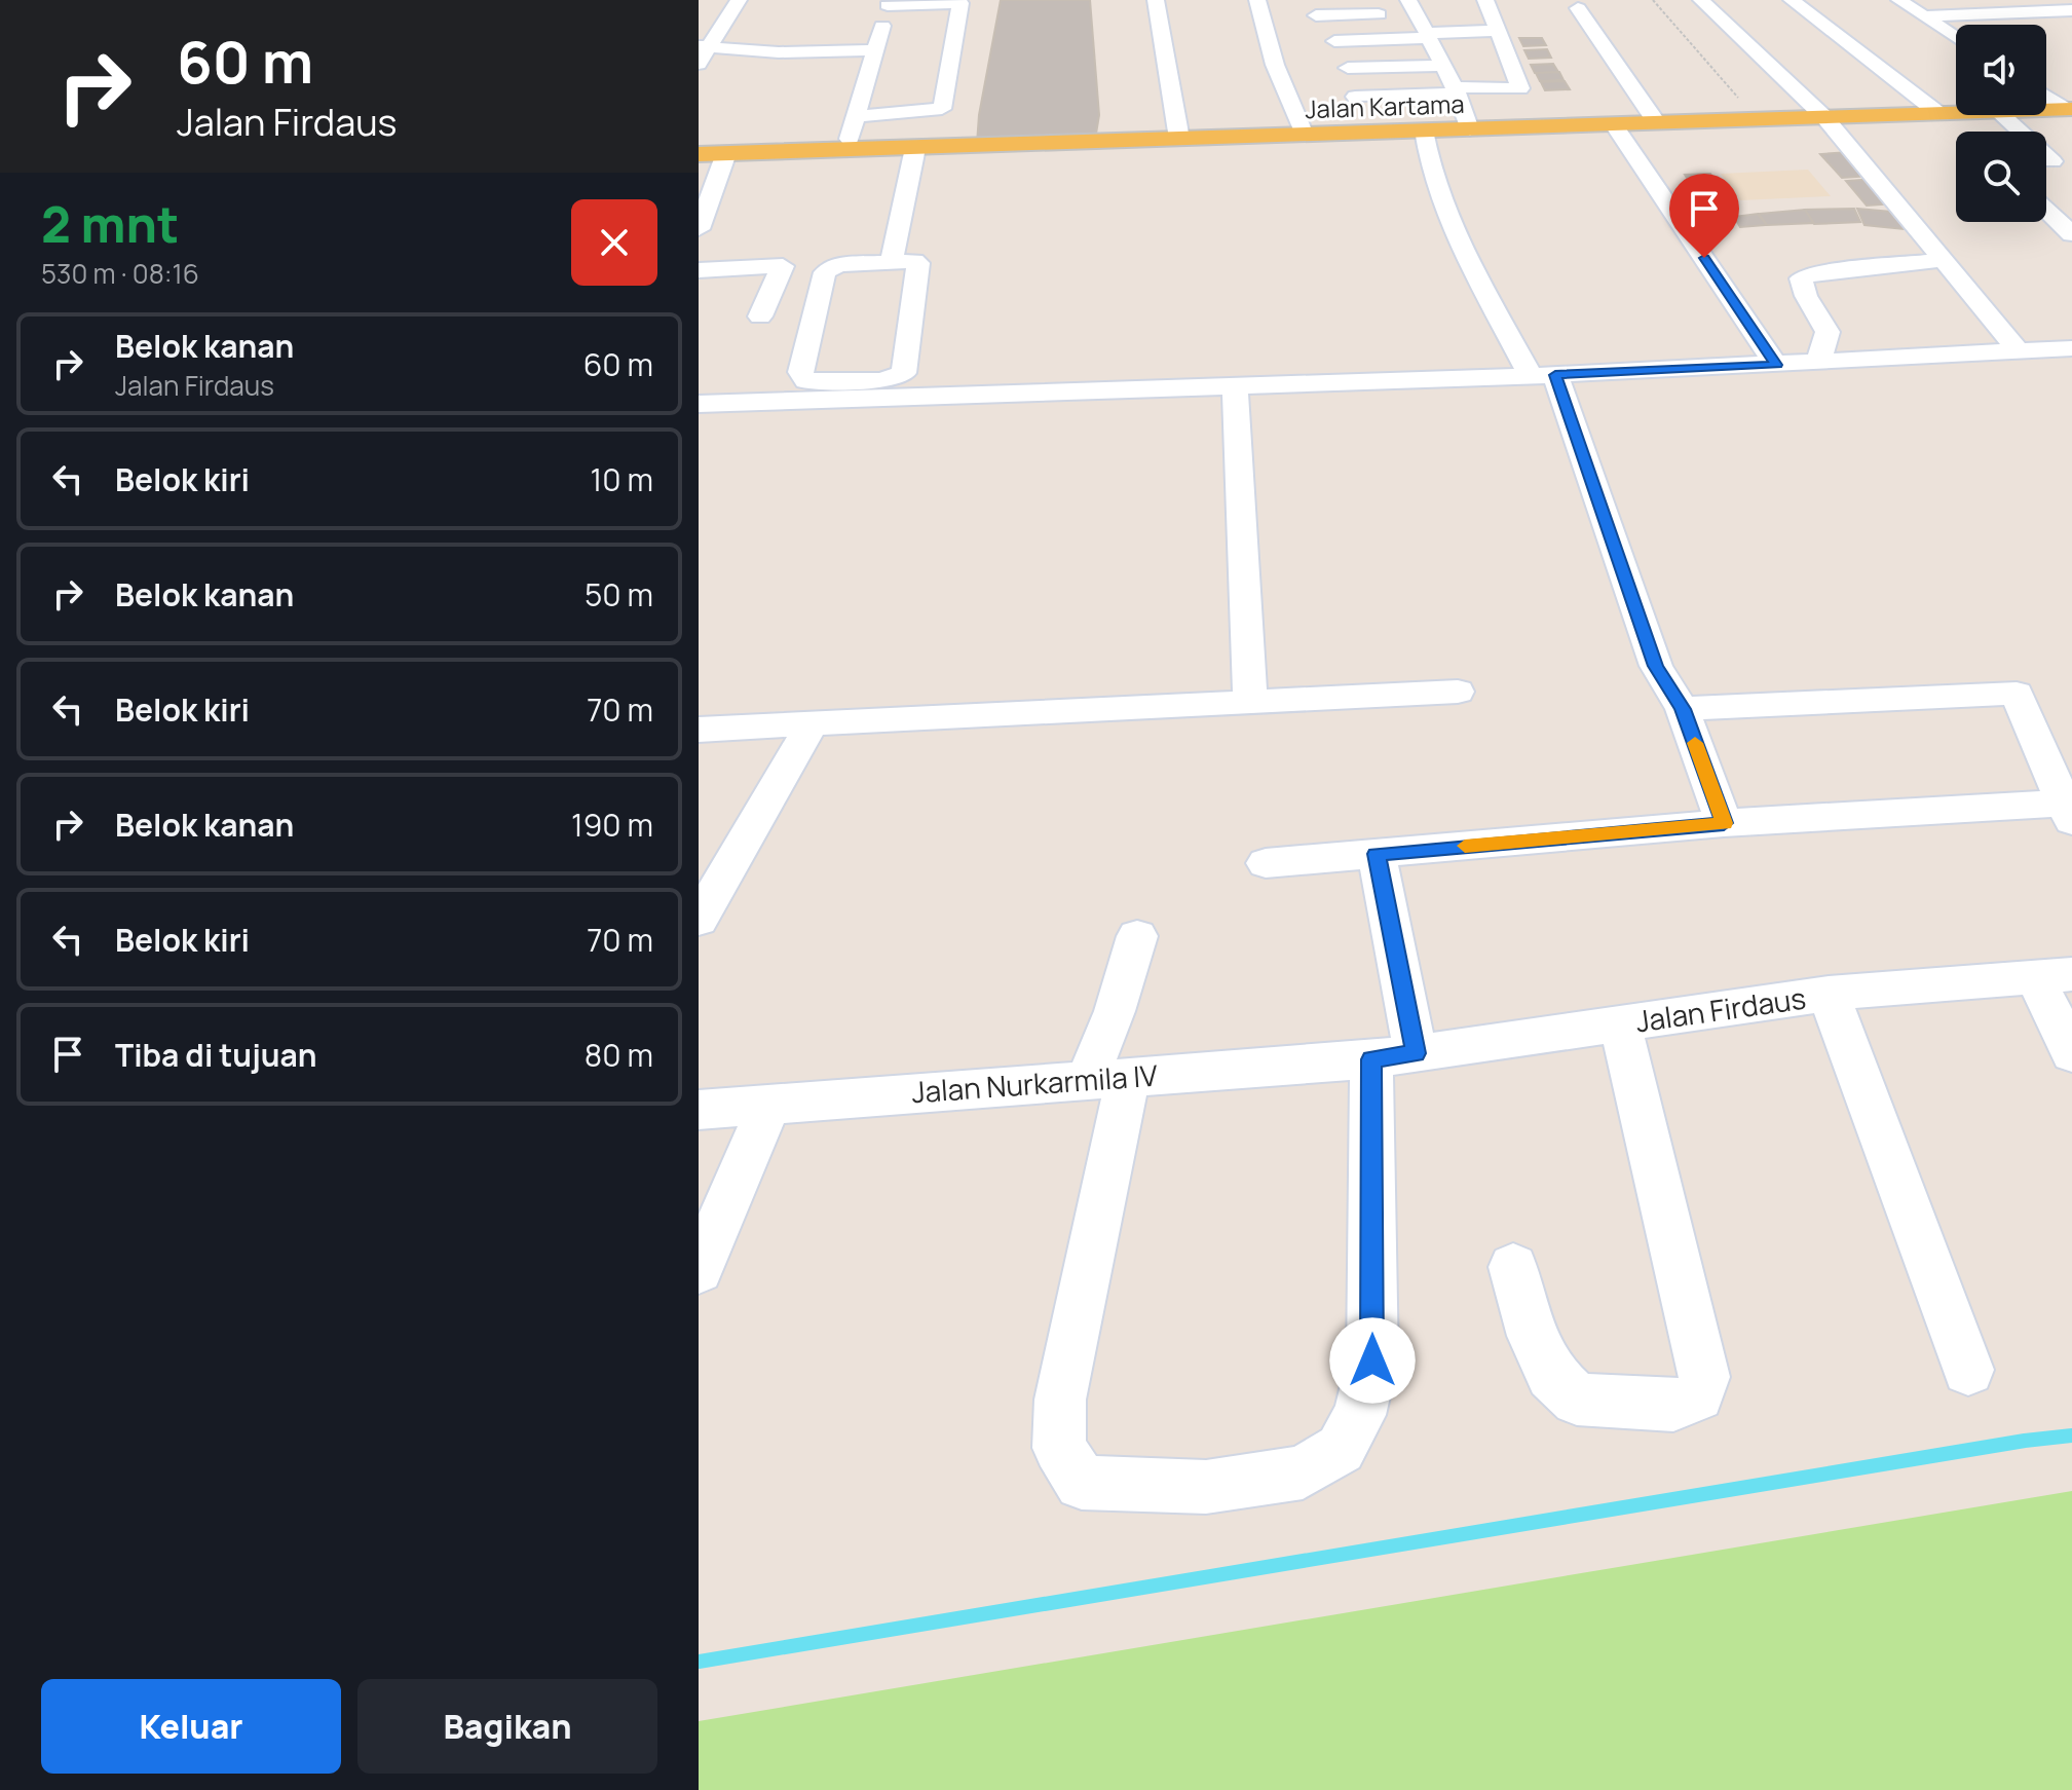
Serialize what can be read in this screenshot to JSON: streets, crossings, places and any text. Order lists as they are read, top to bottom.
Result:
{
  "streets": {
    "main road": ["Jalan Kartama"],
    "street": ["Jalan Firdaus", "Jalan Nurkarmila IV"]
  },
  "crossings": [
    ["Jalan Firdaus", "Jalan Nurkarmila IV"]
  ],
  "page": {
    "turn": ["60 m", "Jalan Firdaus"],
    "heading": ["2 mnt", "530 m · 08:16"],
    "list": [
      {
        "name": "Belok kanan",
        "note": "Jalan Firdaus",
        "value": "60 m"
      },
      {
        "name": "Belok kiri",
        "value": "10 m"
      },
      {
        "name": "Belok kanan",
        "value": "50 m"
      },
      {
        "name": "Belok kiri",
        "value": "70 m"
      },
      {
        "name": "Belok kanan",
        "value": "190 m"
      },
      {
        "name": "Belok kiri",
        "value": "70 m"
      },
      {
        "name": "Tiba di tujuan",
        "value": "80 m"
      }
    ],
    "buttons": ["Keluar", "Bagikan"]
  }
}
